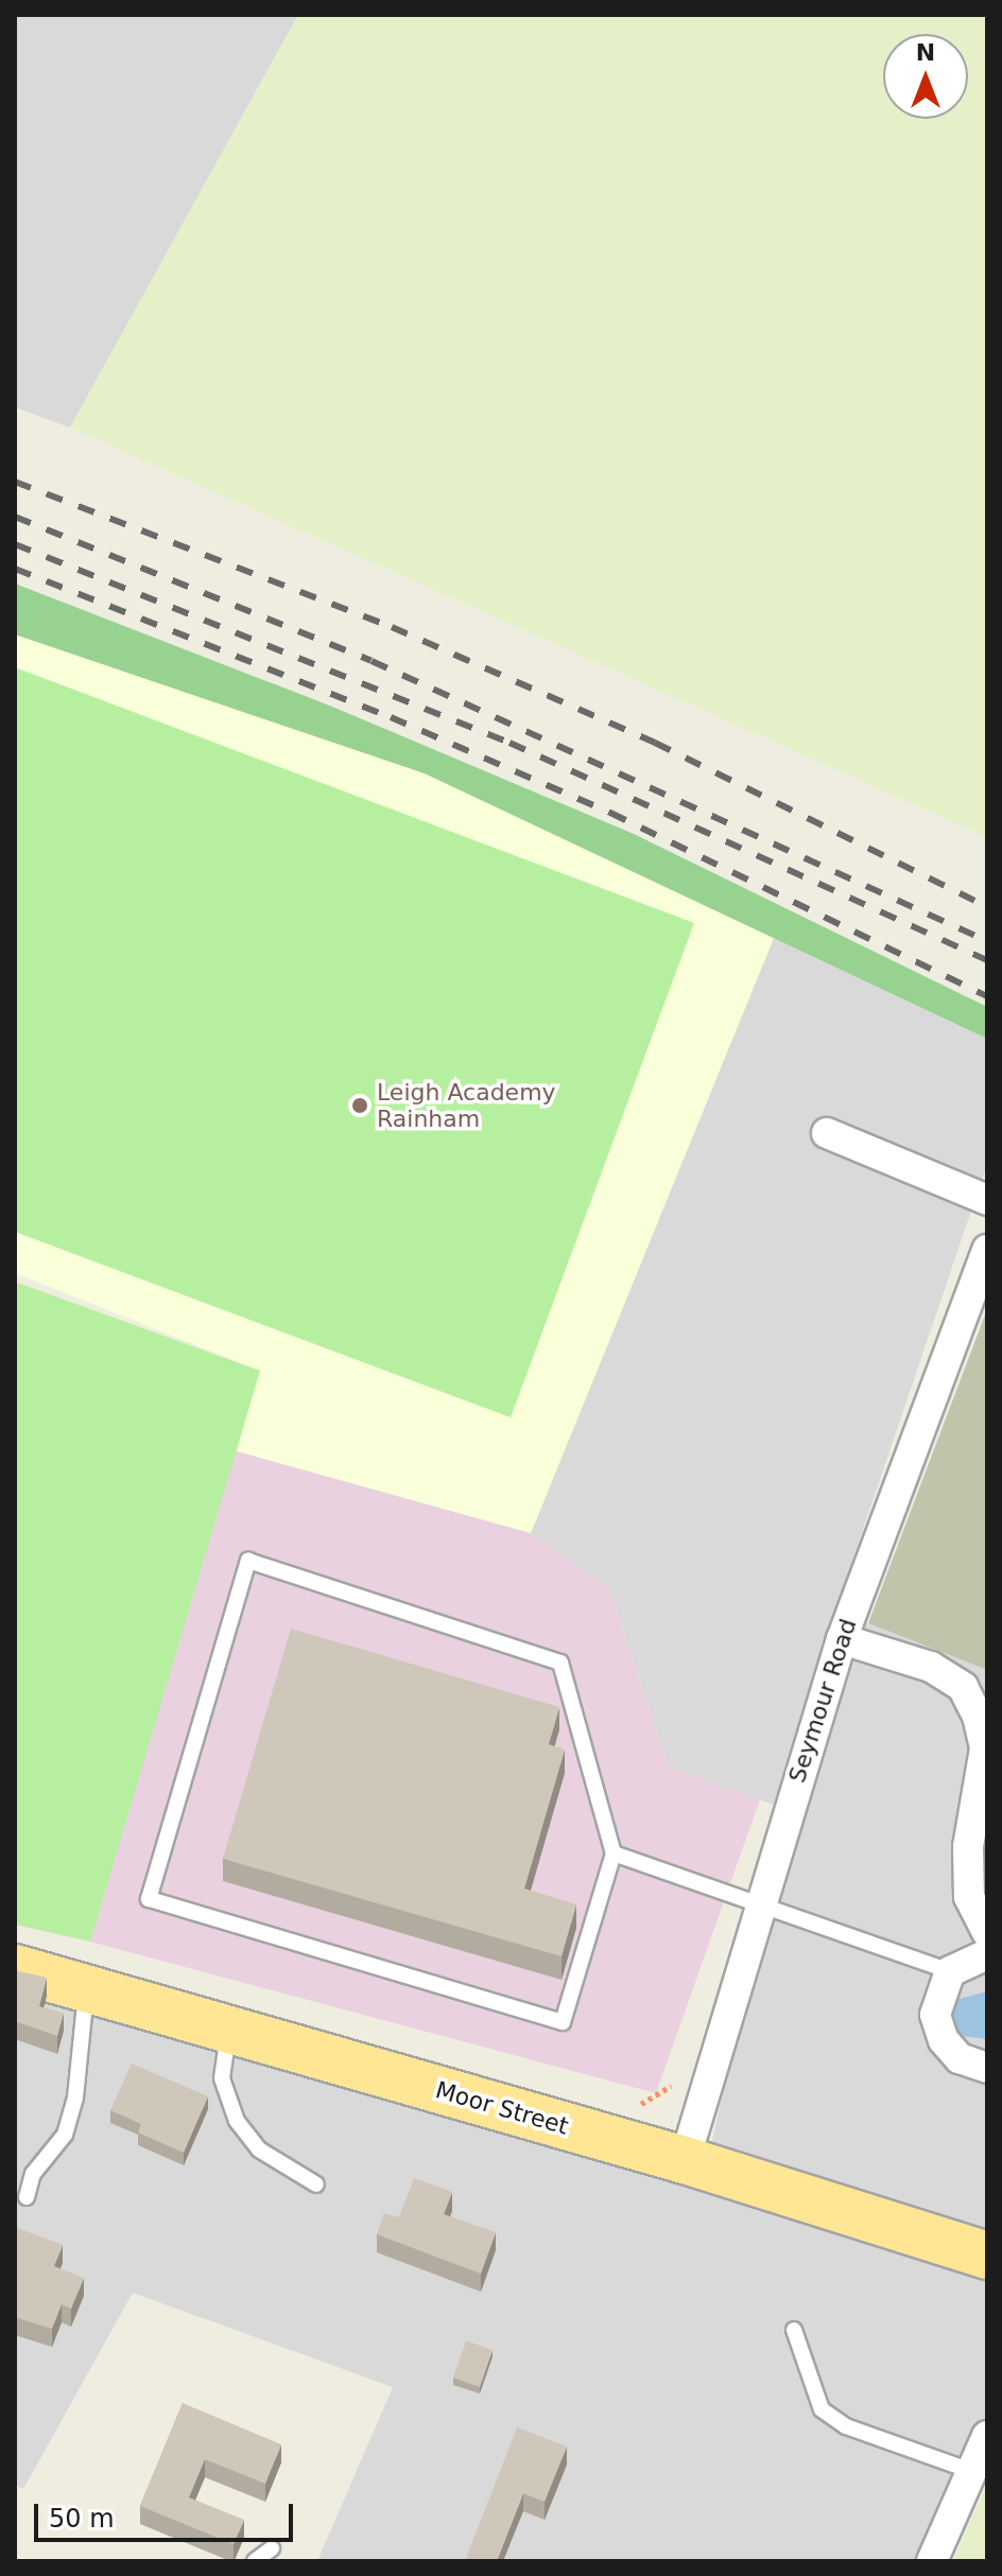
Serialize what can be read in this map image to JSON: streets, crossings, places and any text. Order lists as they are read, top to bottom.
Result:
{
  "streets": {
    "main road": ["Moor Street"],
    "street": ["Seymour Road"]
  },
  "crossings": [
    ["Seymour Road", "Moor Street"]
  ],
  "places": ["Leigh Academy Rainham"],
  "scale_bar": "50 m",
  "north": "top"
}
